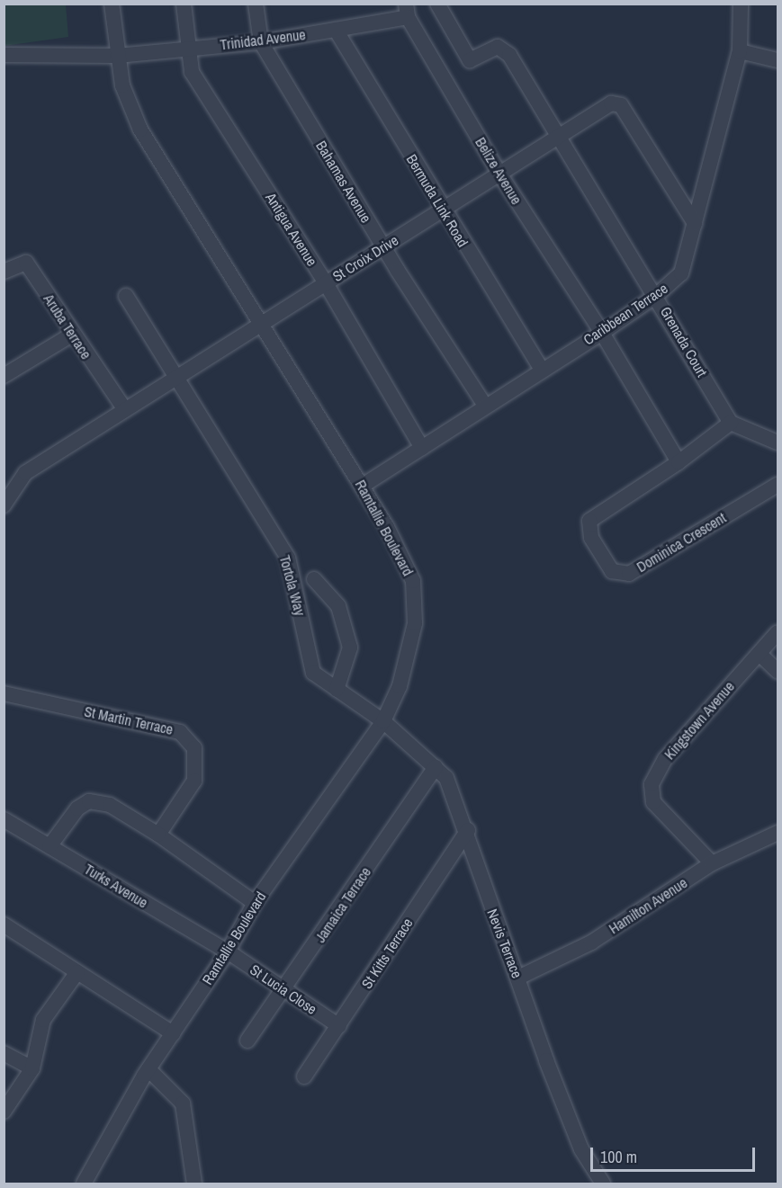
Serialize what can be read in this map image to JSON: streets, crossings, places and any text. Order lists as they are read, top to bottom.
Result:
{
  "streets": {
    "street": [
      "Trinidad Avenue",
      "Belize Avenue",
      "Bahamas Avenue",
      "Bermuda Link Road",
      "Antigua Avenue",
      "St Croix Drive",
      "Caribbean Terrace",
      "Aruba Terrace",
      "Grenada Court",
      "Ramtallie Boulevard",
      "Dominica Crescent",
      "Tortola Way",
      "St Martin Terrace",
      "Kingstown Avenue",
      "Turks Avenue",
      "Jamaica Terrace",
      "Hamilton Avenue",
      "Nevis Terrace",
      "St Kitts Terrace",
      "St Lucia Close"
    ]
  },
  "crossings": [
    ["Trinidad Avenue", "Belize Avenue"],
    ["Trinidad Avenue", "Bahamas Avenue"],
    ["Trinidad Avenue", "Bermuda Link Road"],
    ["Trinidad Avenue", "Antigua Avenue"],
    ["Trinidad Avenue", "Ramtallie Boulevard"],
    ["Belize Avenue", "St Croix Drive"],
    ["Belize Avenue", "Caribbean Terrace"],
    ["Bahamas Avenue", "St Croix Drive"],
    ["Bahamas Avenue", "Caribbean Terrace"],
    ["Bermuda Link Road", "St Croix Drive"],
    ["Bermuda Link Road", "Caribbean Terrace"],
    ["Antigua Avenue", "St Croix Drive"],
    ["Antigua Avenue", "Caribbean Terrace"],
    ["St Croix Drive", "Caribbean Terrace"],
    ["St Croix Drive", "Aruba Terrace"],
    ["St Croix Drive", "Grenada Court"],
    ["St Croix Drive", "Ramtallie Boulevard"],
    ["St Croix Drive", "Tortola Way"],
    ["Caribbean Terrace", "Grenada Court"],
    ["Caribbean Terrace", "Ramtallie Boulevard"],
    ["Grenada Court", "Dominica Crescent"],
    ["Ramtallie Boulevard", "Tortola Way"],
    ["Ramtallie Boulevard", "Turks Avenue"],
    ["Ramtallie Boulevard", "Nevis Terrace"],
    ["Ramtallie Boulevard", "St Lucia Close"],
    ["Tortola Way", "Nevis Terrace"],
    ["Kingstown Avenue", "Hamilton Avenue"],
    ["Turks Avenue", "St Lucia Close"],
    ["Jamaica Terrace", "Nevis Terrace"],
    ["Jamaica Terrace", "St Lucia Close"],
    ["Hamilton Avenue", "Nevis Terrace"],
    ["Nevis Terrace", "St Kitts Terrace"],
    ["St Kitts Terrace", "St Lucia Close"]
  ],
  "scale_bar": "100 m"
}
